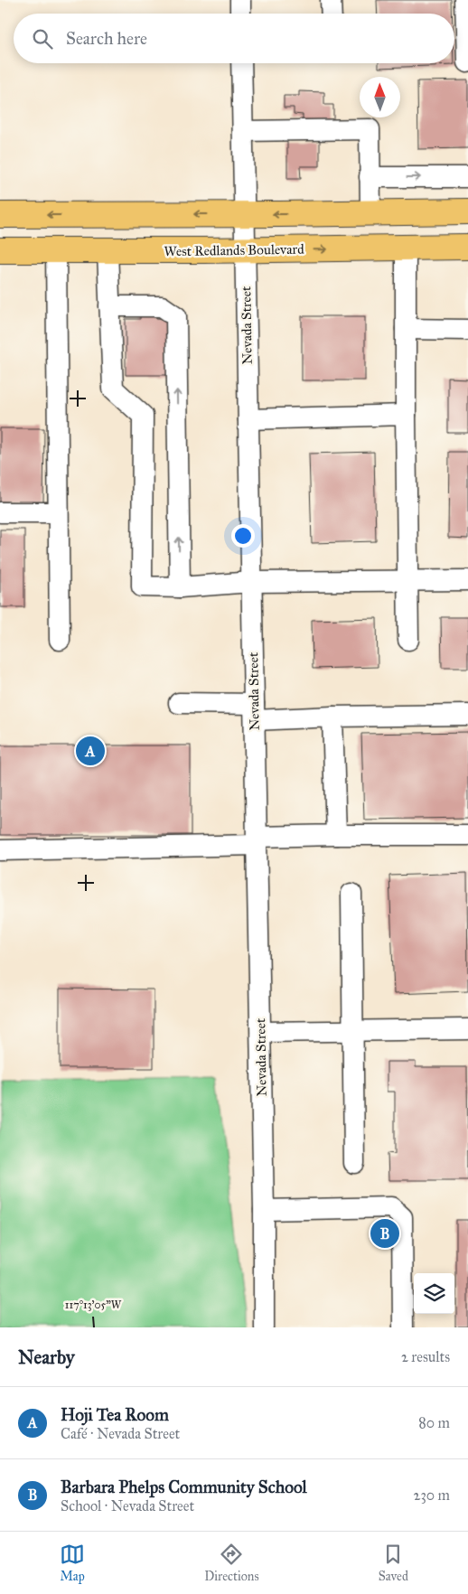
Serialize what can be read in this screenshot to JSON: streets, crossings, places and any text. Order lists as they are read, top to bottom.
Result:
{
  "streets": {
    "main road": ["West Redlands Boulevard"],
    "street": ["Nevada Street"]
  },
  "crossings": [
    ["West Redlands Boulevard", "Nevada Street"]
  ],
  "north": "top",
  "page": {
    "search": "Search here",
    "pins": ["A", "B"],
    "heading": ["Nearby", "2 results"],
    "list": [
      {
        "mark": "A",
        "name": "Hoji Tea Room",
        "note": "Café · Nevada Street",
        "value": "80 m"
      },
      {
        "mark": "B",
        "name": "Barbara Phelps Community School",
        "note": "School · Nevada Street",
        "value": "230 m"
      }
    ],
    "nav": ["Map", "Directions", "Saved"]
  },
  "coordinates": ["117°13'05\"W"]
}
